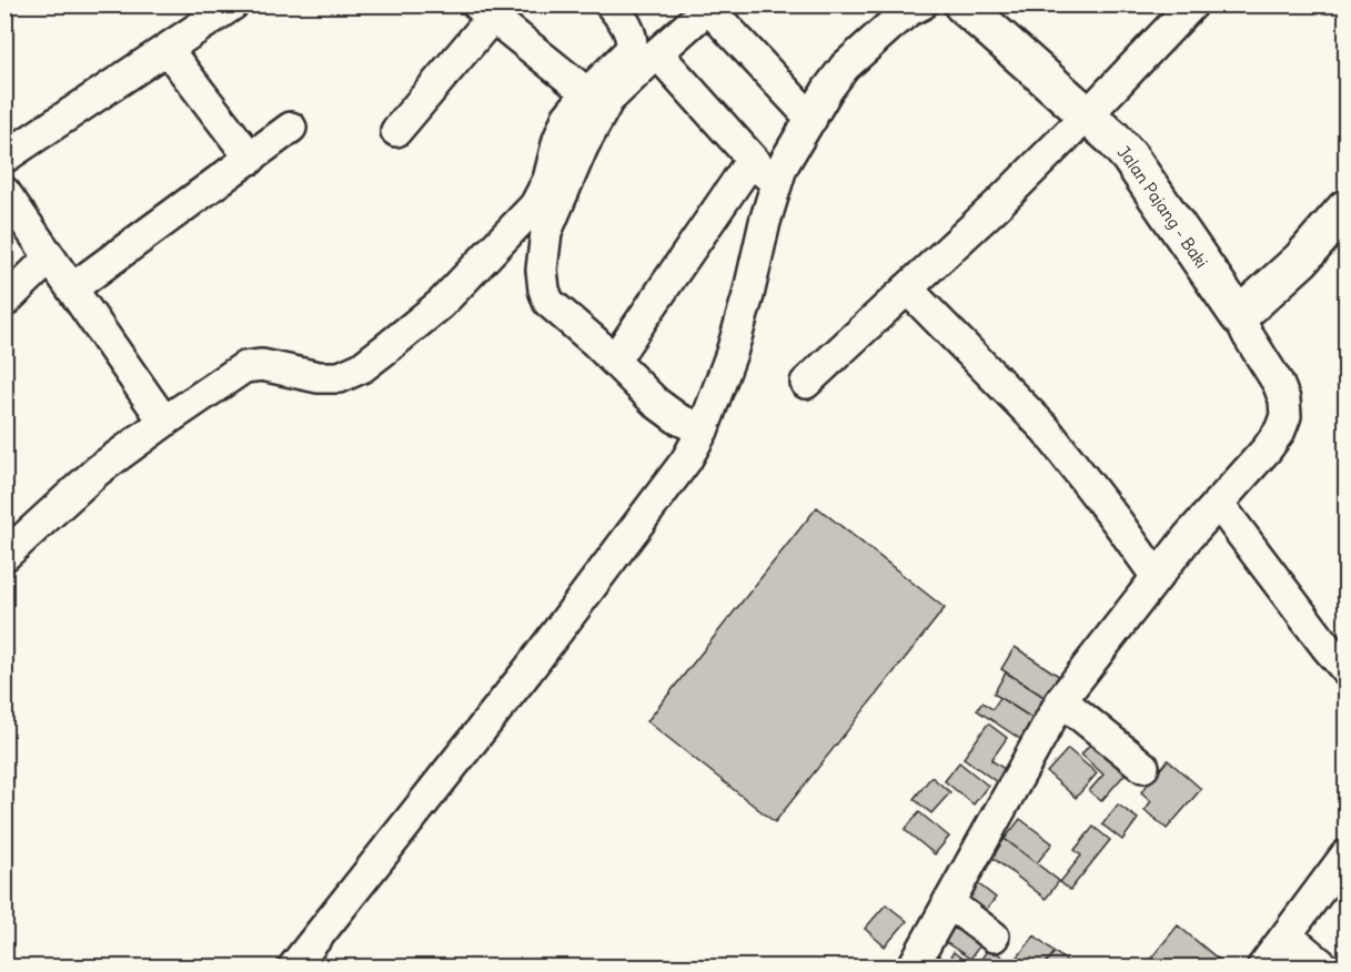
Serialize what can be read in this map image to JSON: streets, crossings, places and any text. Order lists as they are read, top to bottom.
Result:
{
  "streets": {
    "main road": ["Jalan Pajang - Baki"]
  }
}
